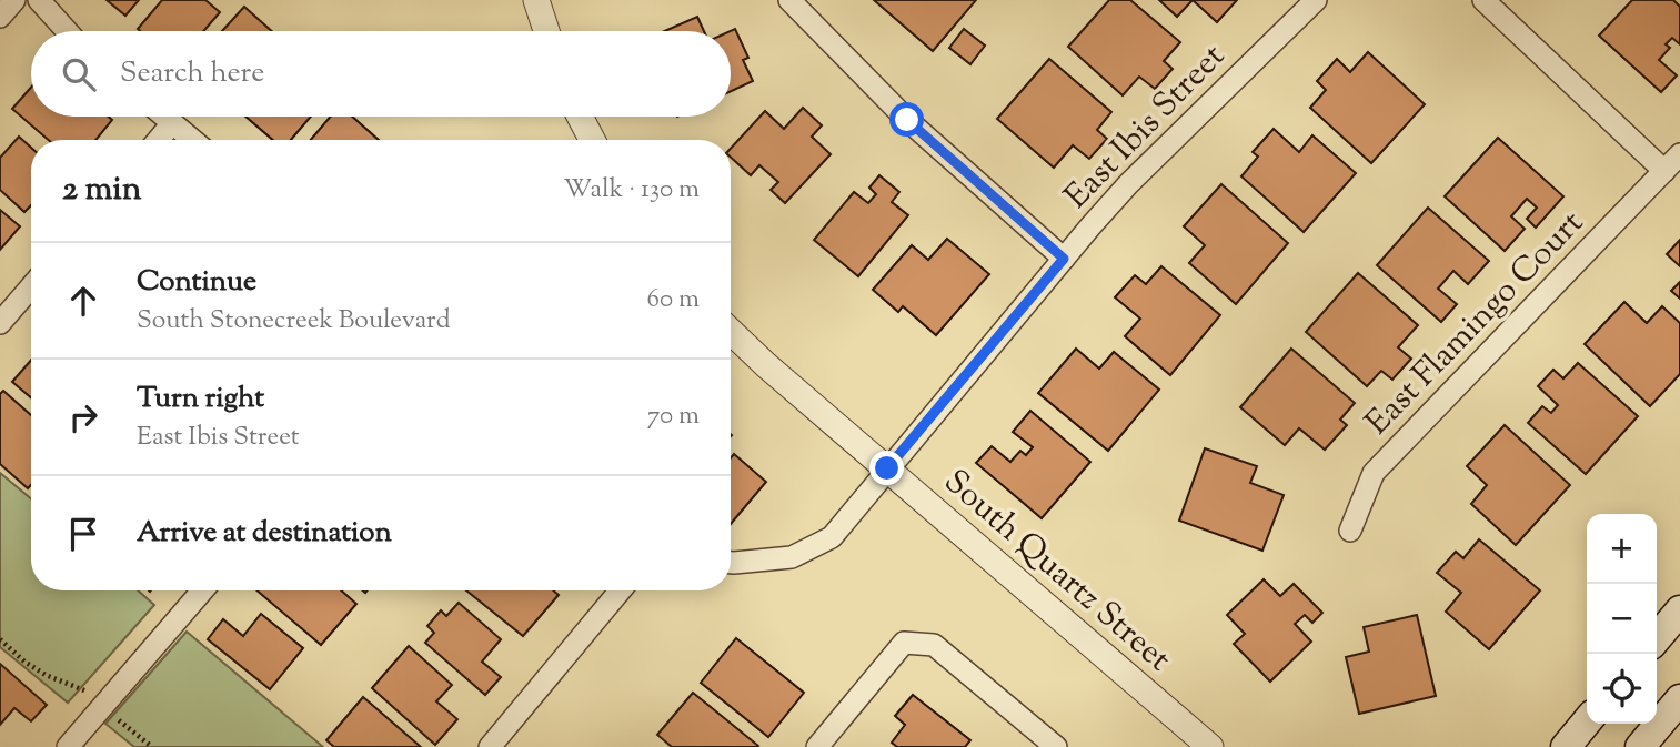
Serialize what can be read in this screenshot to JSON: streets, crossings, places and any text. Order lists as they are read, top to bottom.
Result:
{
  "streets": {
    "street": ["East Ibis Street", "East Flamingo Court", "South Quartz Street"]
  },
  "crossings": [
    ["East Ibis Street", "South Quartz Street"]
  ],
  "page": {
    "search": "Search here",
    "heading": ["2 min", "Walk · 130 m"],
    "list": [
      ["Continue", "South Stonecreek Boulevard", "60 m"],
      ["Turn right", "East Ibis Street", "70 m"],
      "Arrive at destination"
    ],
    "map_buttons": ["+", "−"]
  }
}
